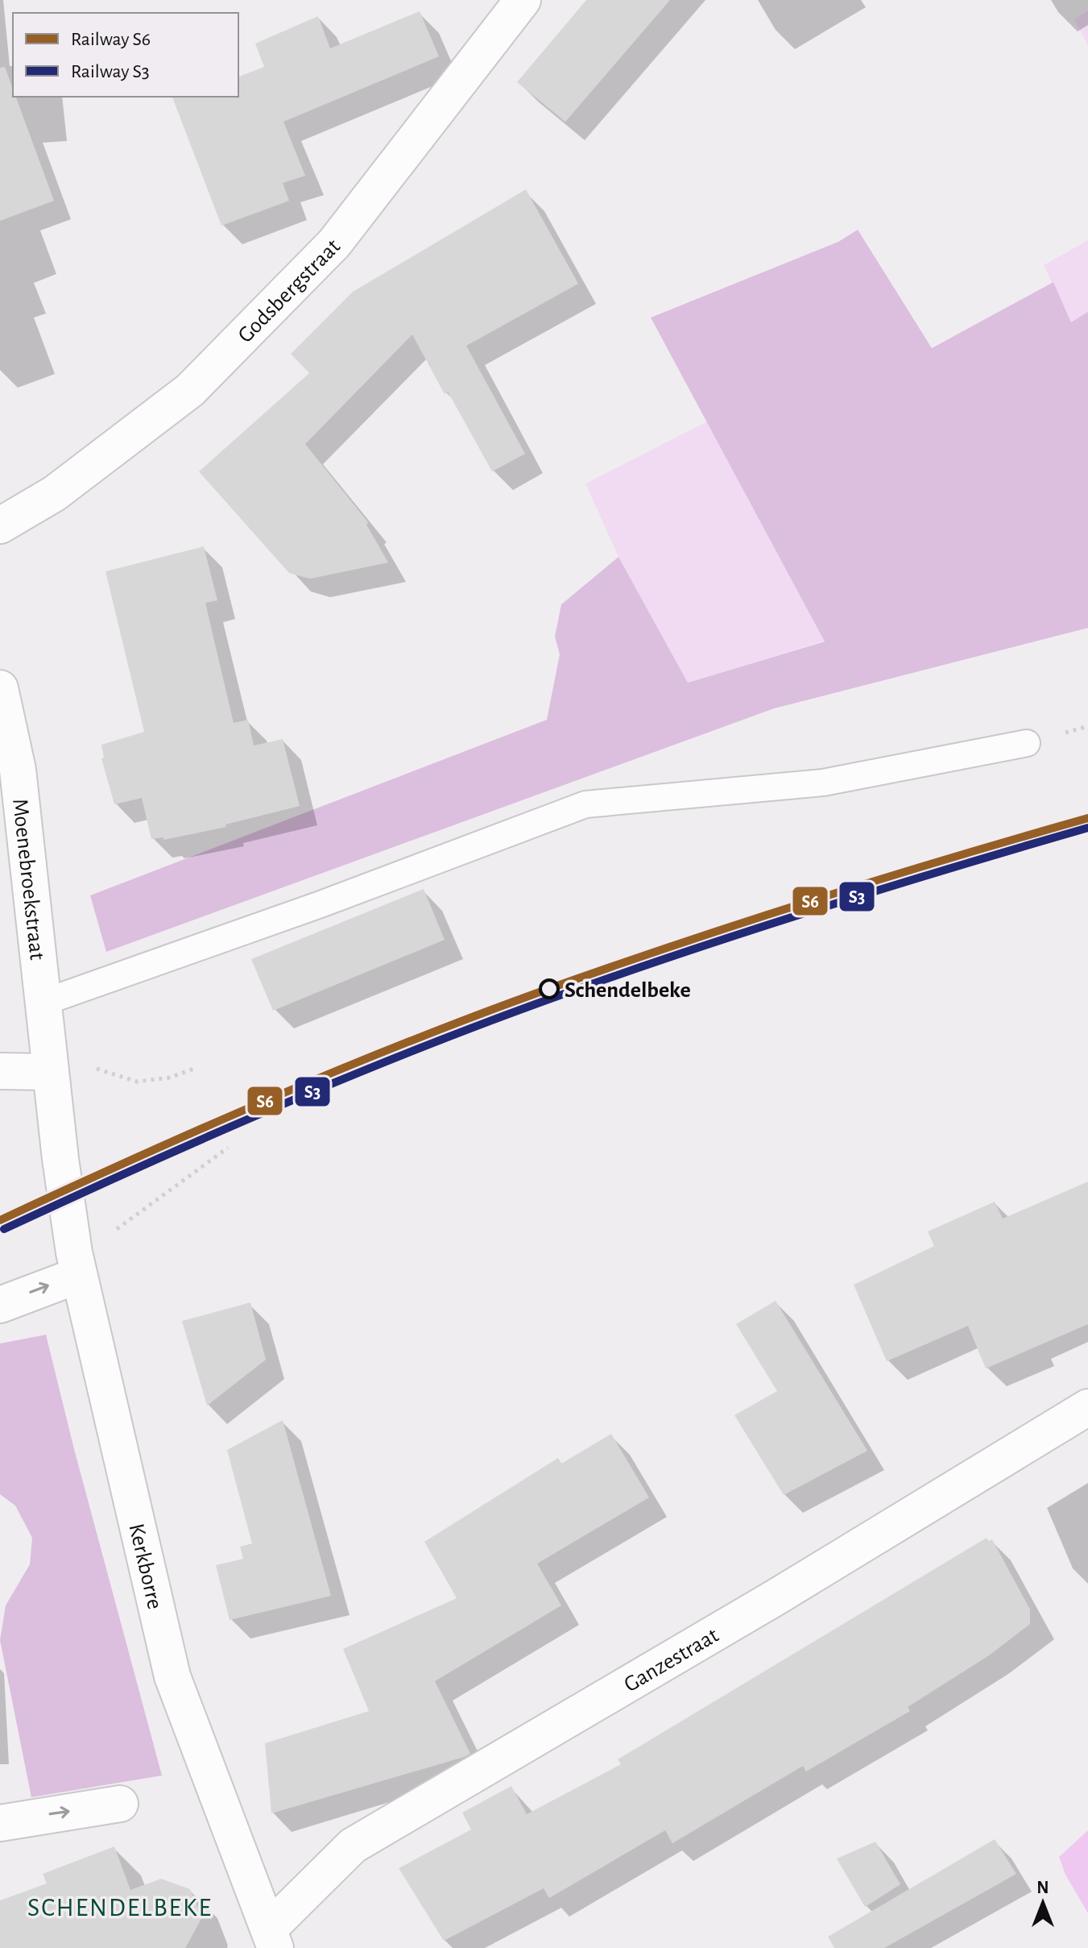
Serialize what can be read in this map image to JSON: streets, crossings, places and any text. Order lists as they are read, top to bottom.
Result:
{
  "streets": {
    "street": [
      "Godsbergstraat",
      "Moenebroekstraat",
      "Kerkborre",
      "Ganzestraat"
    ]
  },
  "crossings": [
    ["Moenebroekstraat", "Kerkborre"],
    ["Kerkborre", "Ganzestraat"]
  ],
  "districts": ["SCHENDELBEKE"],
  "places": ["Schendelbeke"],
  "lines": ["rail line S6", "rail line S3"],
  "legend": ["Railway S6", "Railway S3"],
  "north": "top"
}
